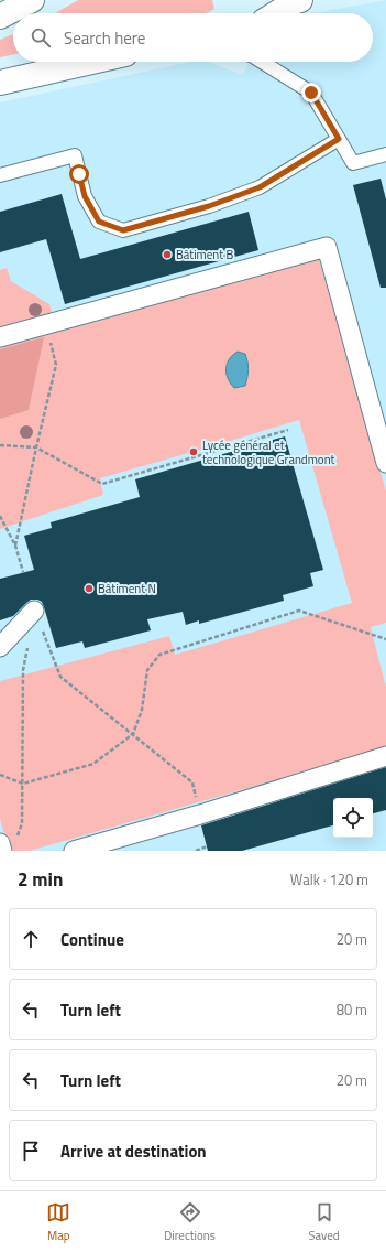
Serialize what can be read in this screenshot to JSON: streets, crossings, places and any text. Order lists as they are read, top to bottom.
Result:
{
  "places": ["Bâtiment B", "Lycée général et technologique Grandmont", "Bâtiment N"],
  "page": {
    "search": "Search here",
    "heading": ["2 min", "Walk · 120 m"],
    "list": [
      ["Continue", "20 m"],
      ["Turn left", "80 m"],
      ["Turn left", "20 m"],
      "Arrive at destination"
    ],
    "nav": ["Map", "Directions", "Saved"]
  }
}
